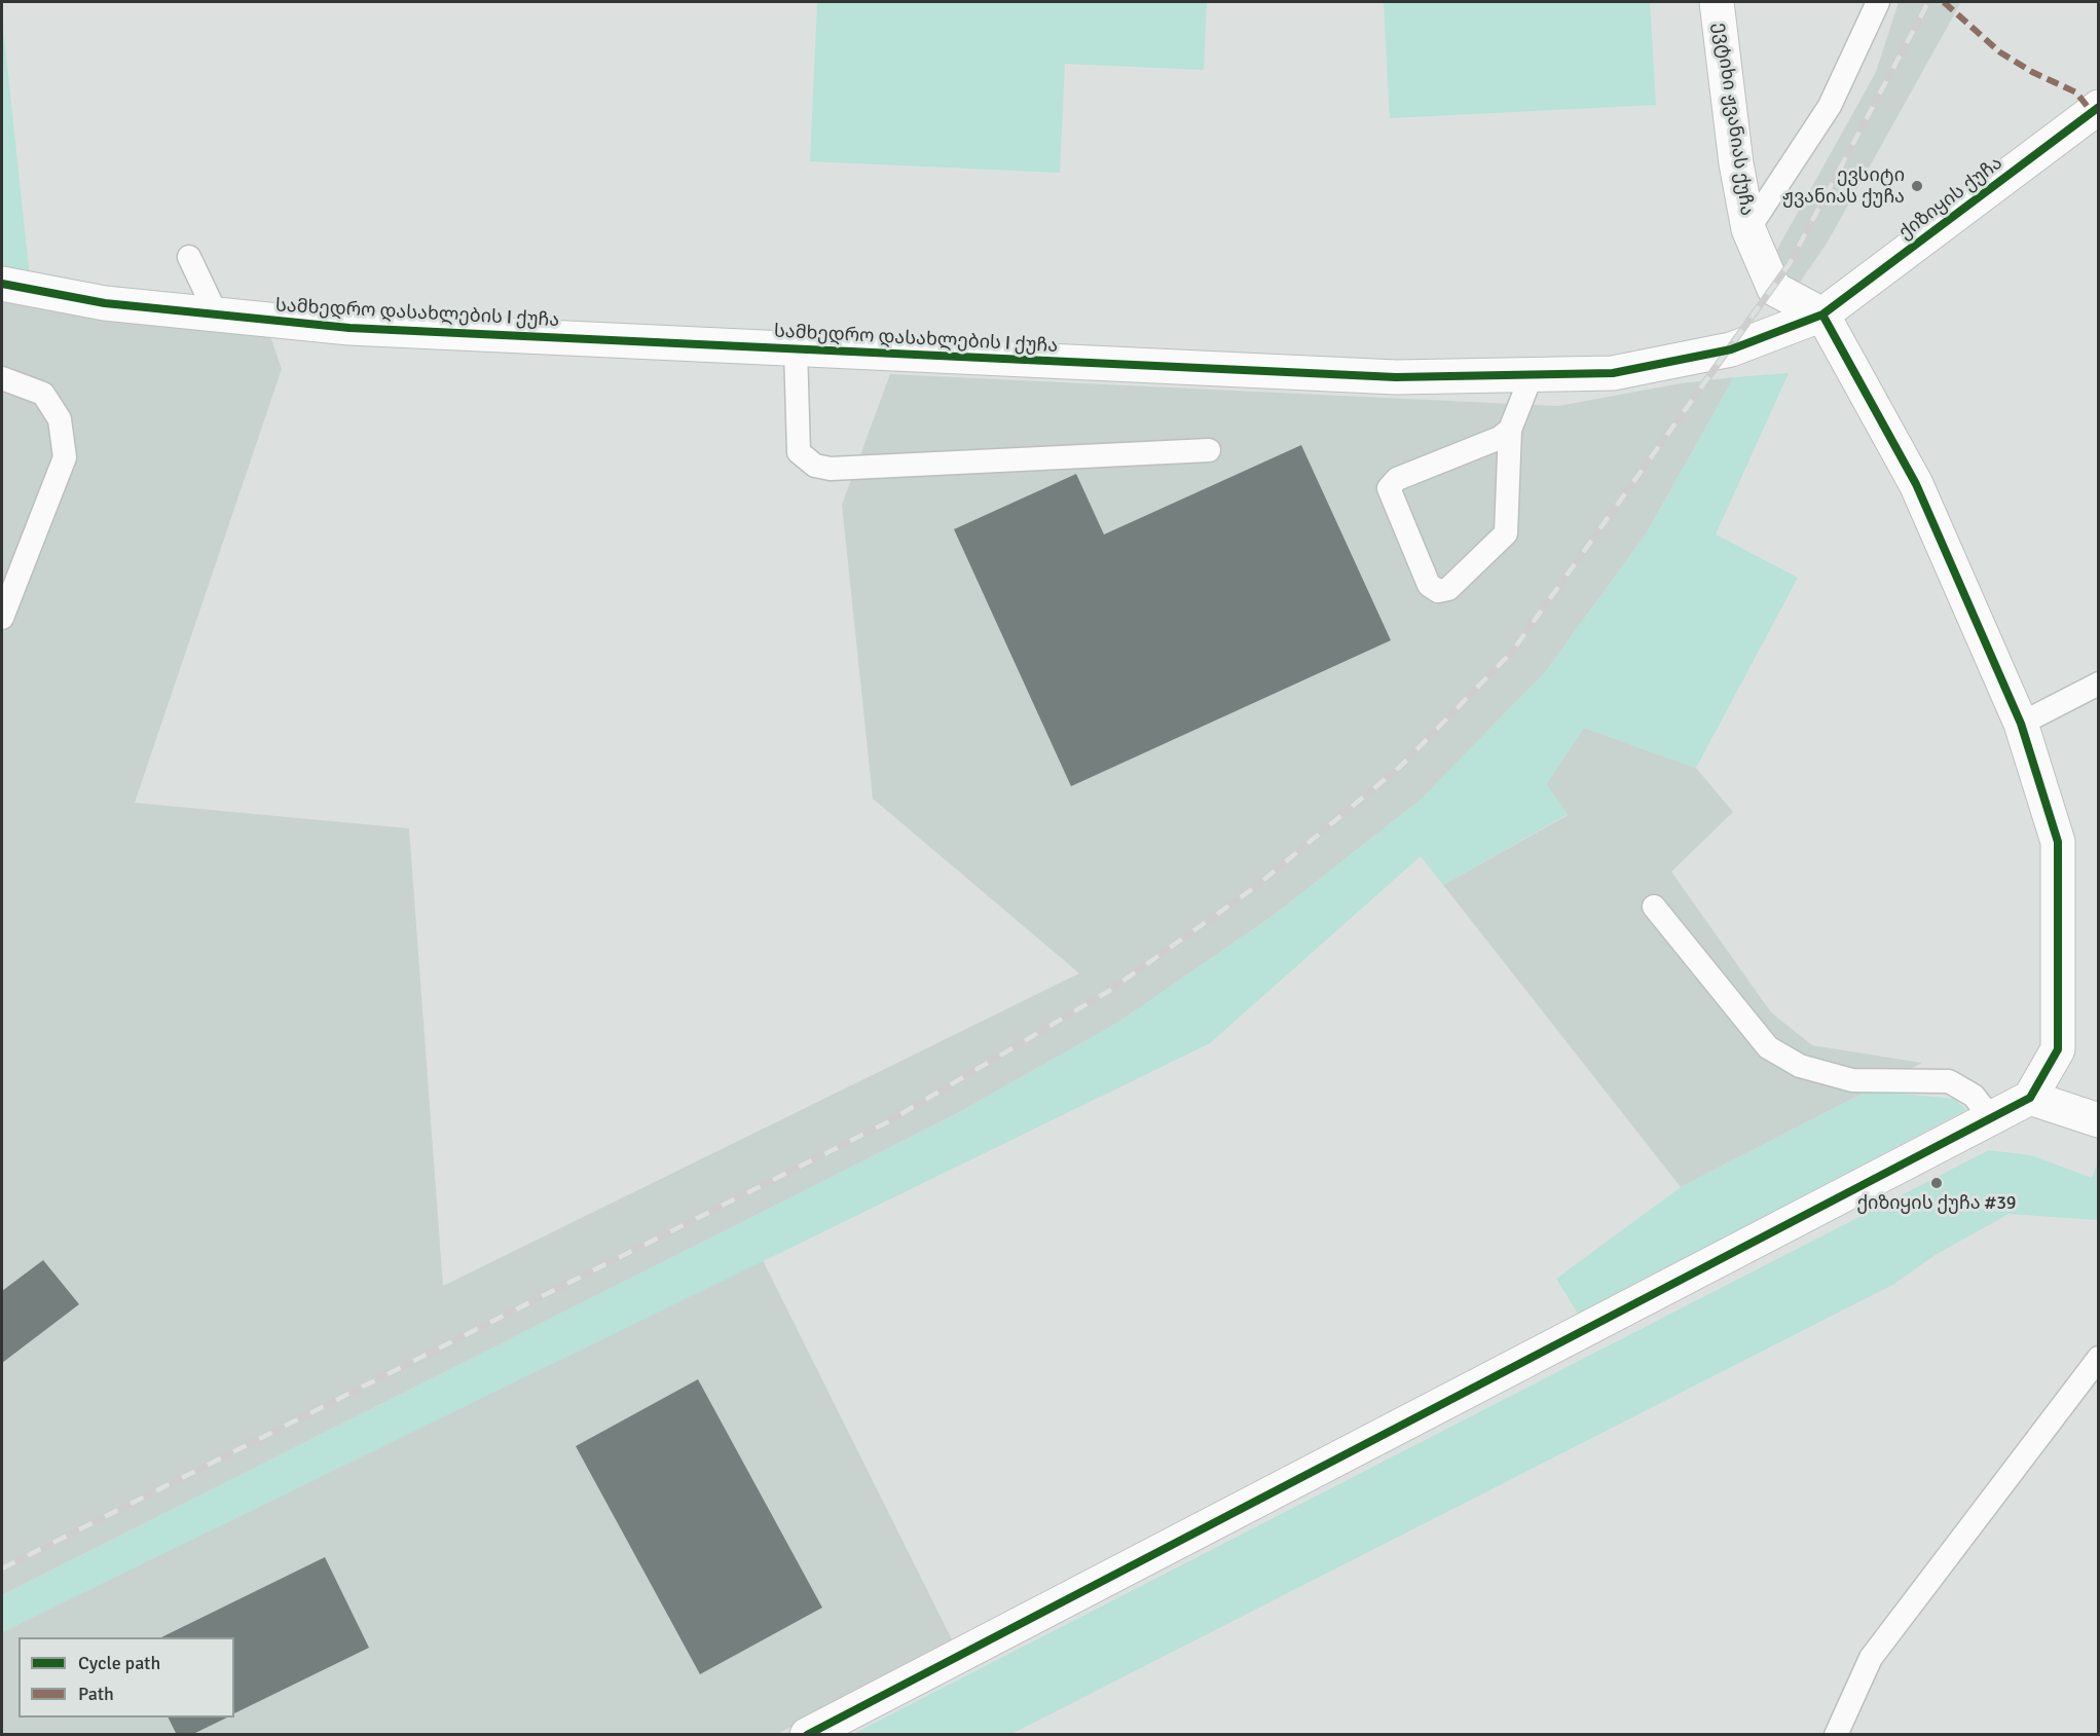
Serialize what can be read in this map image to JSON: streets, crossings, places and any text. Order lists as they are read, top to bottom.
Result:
{
  "streets": {
    "street": ["ევტიხი ჟვანიას ქუჩა", "ქიზიყის ქუჩა", "სამხედრო დასახლების I ქუჩა"]
  },
  "crossings": [
    ["ევტიხი ჟვანიას ქუჩა", "ქიზიყის ქუჩა"],
    ["ევტიხი ჟვანიას ქუჩა", "სამხედრო დასახლების I ქუჩა"],
    ["ქიზიყის ქუჩა", "სამხედრო დასახლების I ქუჩა"]
  ],
  "places": ["ევსიტი ჟვანიას ქუჩა", "ქიზიყის ქუჩა #39"],
  "legend": ["Cycle path", "Path"]
}
